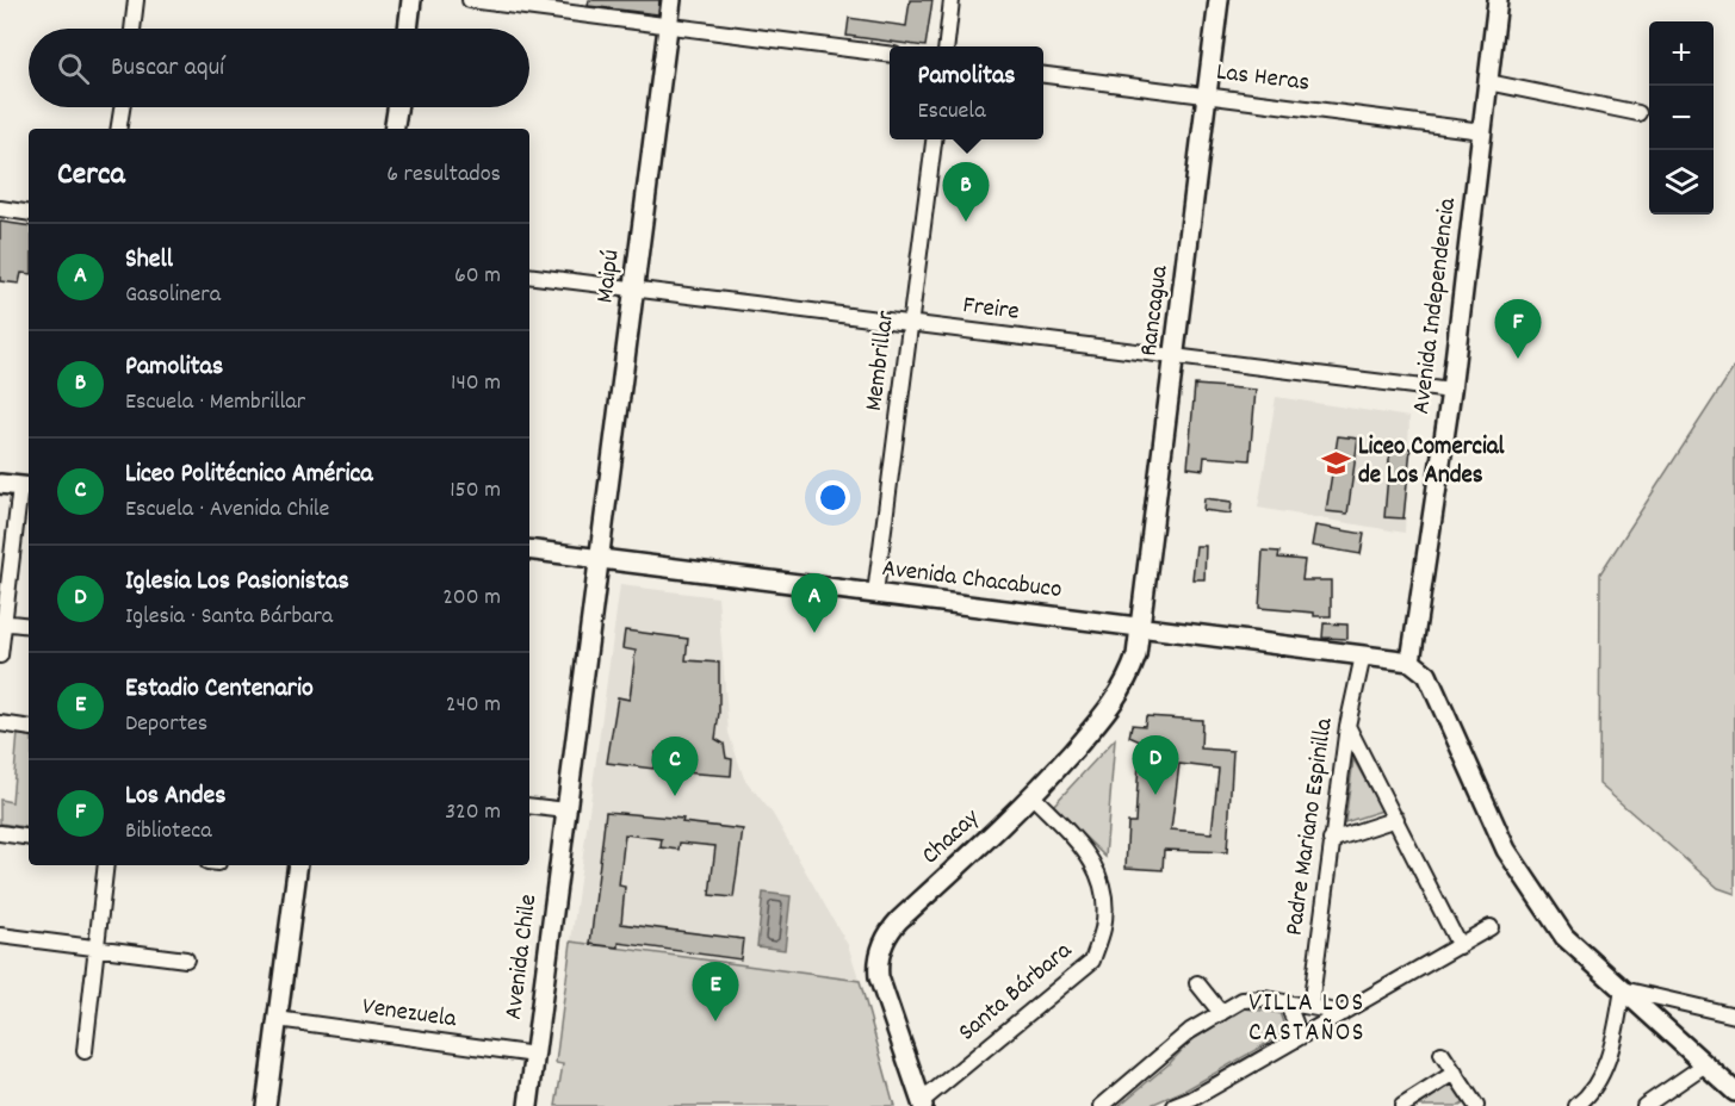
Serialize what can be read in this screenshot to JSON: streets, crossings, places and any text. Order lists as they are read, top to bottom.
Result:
{
  "streets": {
    "main road": [
      "Maipú",
      "Avenida Independencia",
      "Rancagua",
      "Avenida Chacabuco",
      "Chacay",
      "Avenida Chile"
    ],
    "street": [
      "Las Heras",
      "Freire",
      "Membrillar",
      "Padre Mariano Espinilla",
      "Santa Bárbara",
      "Venezuela"
    ]
  },
  "crossings": [
    ["Las Heras", "Avenida Independencia"],
    ["Las Heras", "Rancagua"],
    ["Maipú", "Freire"],
    ["Maipú", "Avenida Chacabuco"],
    ["Maipú", "Avenida Chile"],
    ["Avenida Independencia", "Freire"],
    ["Avenida Independencia", "Avenida Chacabuco"],
    ["Freire", "Rancagua"],
    ["Freire", "Membrillar"],
    ["Rancagua", "Avenida Chacabuco"],
    ["Rancagua", "Chacay"],
    ["Membrillar", "Avenida Chacabuco"],
    ["Avenida Chacabuco", "Padre Mariano Espinilla"],
    ["Avenida Chacabuco", "Chacay"],
    ["Avenida Chacabuco", "Avenida Chile"],
    ["Chacay", "Santa Bárbara"],
    ["Avenida Chile", "Venezuela"]
  ],
  "districts": ["VILLA LOS CASTAÑOS"],
  "places": {
    "school or university": ["Liceo Comercial de Los Andes"]
  },
  "page": {
    "map_buttons": ["+", "−"],
    "search": "Buscar aquí",
    "popup": ["Pamolitas", "Escuela"],
    "heading": ["Cerca", "6 resultados"],
    "pins": [
      "B",
      "F",
      "A",
      "D",
      "C",
      "E"
    ],
    "list": [
      {
        "mark": "A",
        "name": "Shell",
        "note": "Gasolinera",
        "value": "60 m"
      },
      {
        "mark": "B",
        "name": "Pamolitas",
        "note": "Escuela · Membrillar",
        "value": "140 m"
      },
      {
        "mark": "C",
        "name": "Liceo Politécnico América",
        "note": "Escuela · Avenida Chile",
        "value": "150 m"
      },
      {
        "mark": "D",
        "name": "Iglesia Los Pasionistas",
        "note": "Iglesia · Santa Bárbara",
        "value": "200 m"
      },
      {
        "mark": "E",
        "name": "Estadio Centenario",
        "note": "Deportes",
        "value": "240 m"
      },
      {
        "mark": "F",
        "name": "Los Andes",
        "note": "Biblioteca",
        "value": "320 m"
      }
    ]
  }
}
